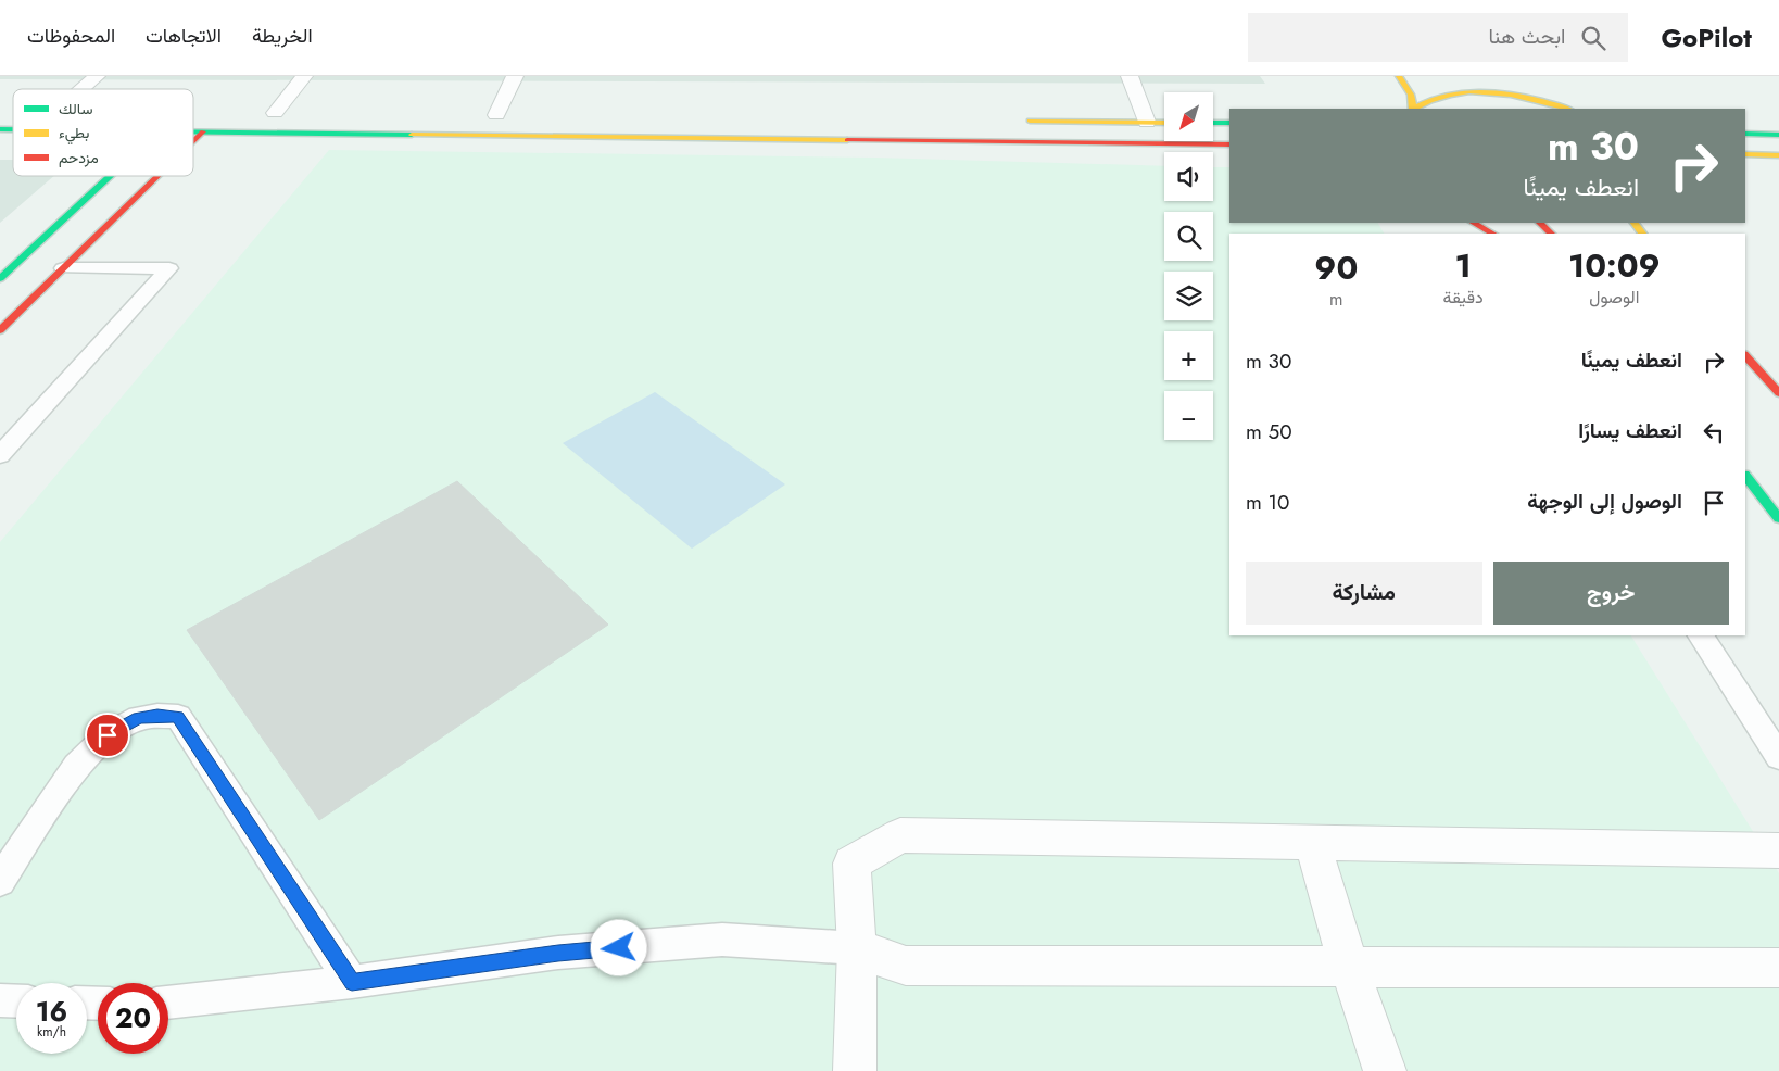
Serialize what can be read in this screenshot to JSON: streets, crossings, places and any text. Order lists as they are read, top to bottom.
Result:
{
  "legend": ["سالك", "بطيء", "مزدحم"],
  "north": "bottom left",
  "page": {
    "header": "GoPilot",
    "search": "ابحث هنا",
    "nav": ["الخريطة", "الاتجاهات", "المحفوظات"],
    "map_buttons": ["+", "−"],
    "turn": ["30 m", "انعطف يمينًا"],
    "eta": [
      "10:09",
      "الوصول",
      "1",
      "دقيقة",
      "90",
      "m"
    ],
    "list": [
      {
        "name": "انعطف يمينًا",
        "value": "30 m"
      },
      {
        "name": "انعطف يسارًا",
        "value": "50 m"
      },
      {
        "name": "الوصول إلى الوجهة",
        "value": "10 m"
      }
    ],
    "buttons": ["خروج", "مشاركة"],
    "speed": "16 km/h",
    "limit": "20"
  }
}
